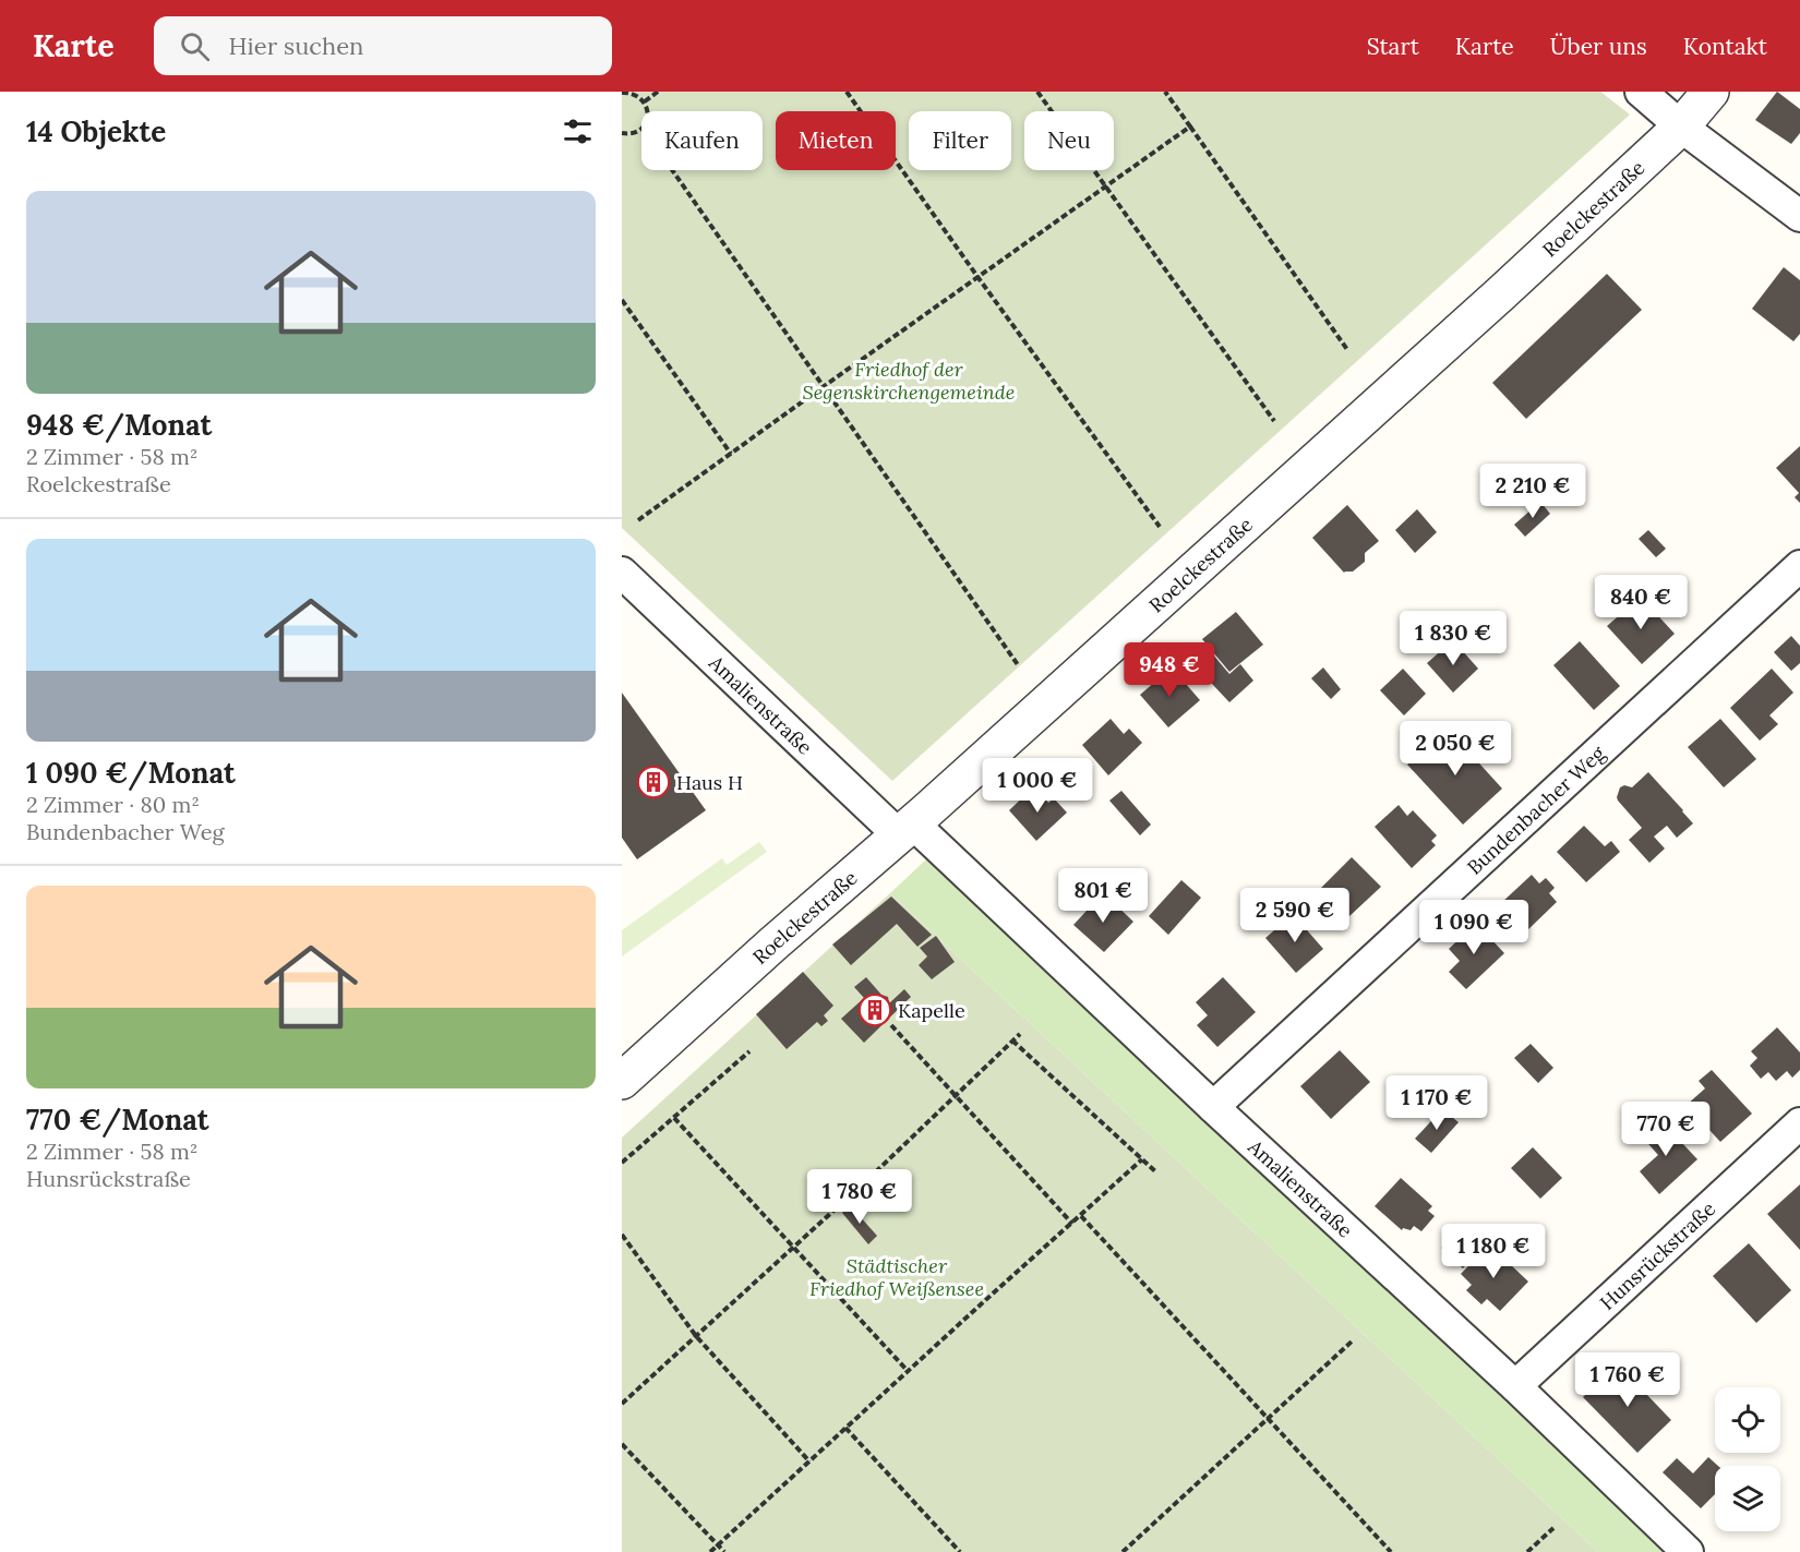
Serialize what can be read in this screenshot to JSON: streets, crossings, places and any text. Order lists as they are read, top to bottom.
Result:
{
  "streets": {
    "street": [
      "Roelckestraße",
      "Amalienstraße",
      "Bundenbacher Weg",
      "Hunsrückstraße"
    ]
  },
  "crossings": [
    ["Roelckestraße", "Amalienstraße"],
    ["Amalienstraße", "Bundenbacher Weg"],
    ["Amalienstraße", "Hunsrückstraße"]
  ],
  "parks": ["Friedhof der Segenskirchengemeinde", "Städtischer Friedhof Weißensee"],
  "places": {
    "building": ["Haus H", "Kapelle"]
  },
  "page": {
    "header": "Karte",
    "search": "Hier suchen",
    "nav": [
      "Start",
      "Karte",
      "Über uns",
      "Kontakt"
    ],
    "heading": "14 Objekte",
    "chip": [
      "Kaufen",
      "Mieten",
      "Filter",
      "Neu"
    ],
    "list": [
      {
        "name": "948 €/Monat",
        "note": "2 Zimmer · 58 m² · Roelckestraße"
      },
      {
        "name": "1 090 €/Monat",
        "note": "2 Zimmer · 80 m² · Bundenbacher Weg"
      },
      {
        "name": "770 €/Monat",
        "note": "2 Zimmer · 58 m² · Hunsrückstraße"
      }
    ],
    "price": [
      "2 210 €",
      "840 €",
      "1 830 €",
      "948 €",
      "2 050 €",
      "1 000 €",
      "801 €",
      "2 590 €",
      "1 090 €",
      "1 170 €",
      "770 €",
      "1 780 €",
      "1 180 €",
      "1 760 €"
    ]
  }
}
